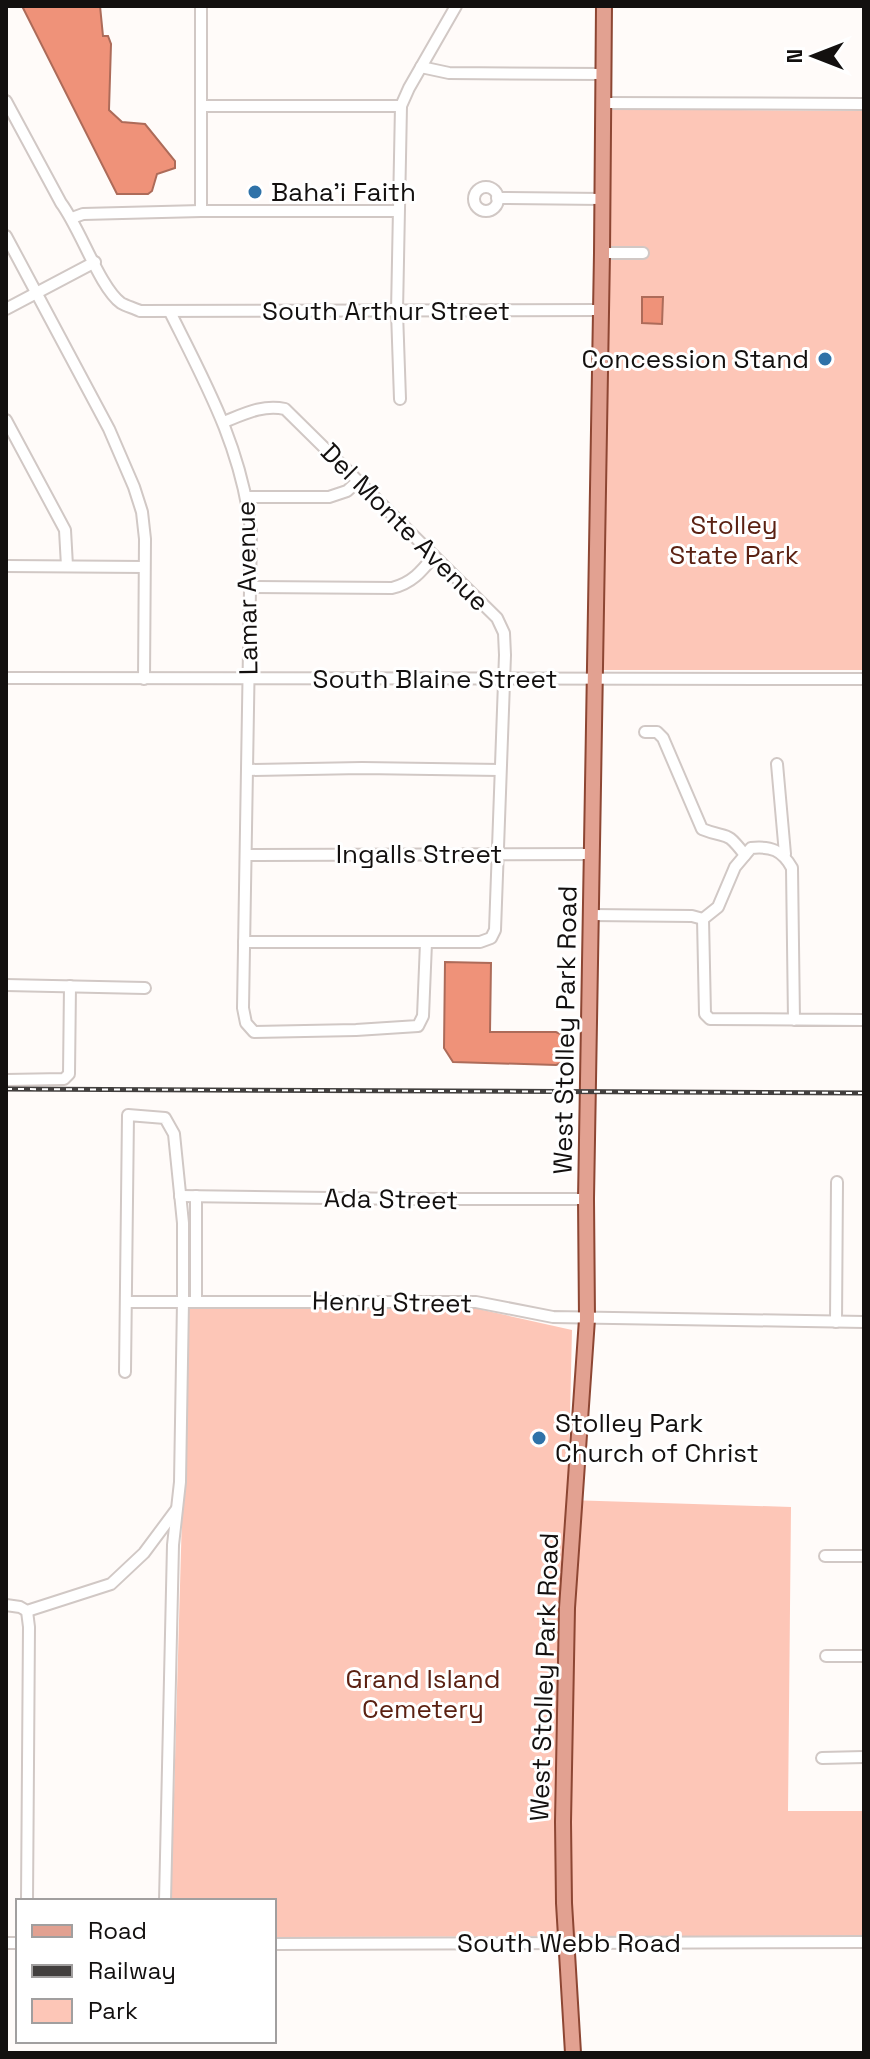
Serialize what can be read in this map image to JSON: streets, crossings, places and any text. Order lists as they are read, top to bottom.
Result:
{
  "streets": {
    "main road": ["West Stolley Park Road"],
    "street": [
      "South Arthur Street",
      "Del Monte Avenue",
      "Lamar Avenue",
      "South Blaine Street",
      "Ingalls Street",
      "Ada Street",
      "Henry Street",
      "South Webb Road"
    ]
  },
  "crossings": [
    ["South Arthur Street", "Lamar Avenue"],
    ["South Arthur Street", "West Stolley Park Road"],
    ["Del Monte Avenue", "Lamar Avenue"],
    ["Del Monte Avenue", "South Blaine Street"],
    ["Del Monte Avenue", "Ingalls Street"],
    ["Lamar Avenue", "South Blaine Street"],
    ["Lamar Avenue", "Ingalls Street"],
    ["South Blaine Street", "West Stolley Park Road"],
    ["Ingalls Street", "West Stolley Park Road"],
    ["West Stolley Park Road", "Ada Street"],
    ["West Stolley Park Road", "Henry Street"],
    ["West Stolley Park Road", "South Webb Road"]
  ],
  "parks": ["Stolley State Park", "Grand Island Cemetery"],
  "places": ["Baha'i Faith", "Concession Stand", "Stolley Park Church of Christ"],
  "legend": ["Road", "Railway", "Park"],
  "north": "left"
}
